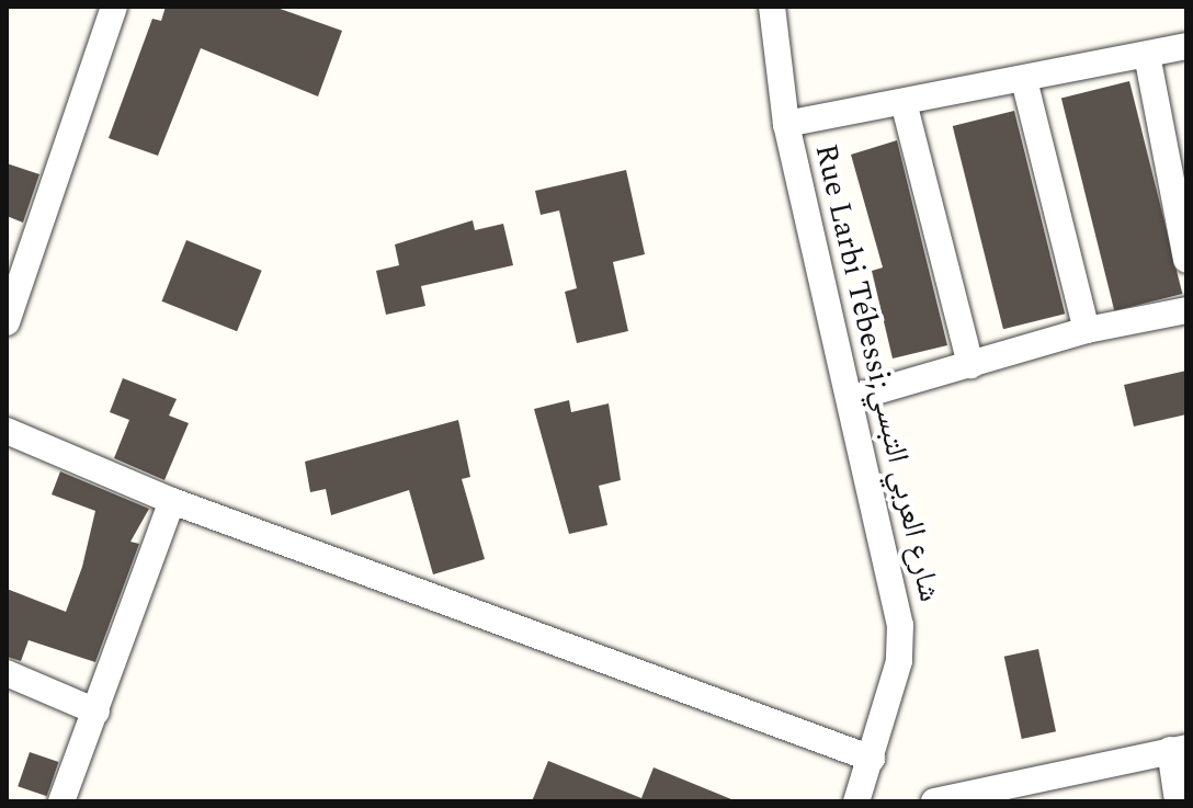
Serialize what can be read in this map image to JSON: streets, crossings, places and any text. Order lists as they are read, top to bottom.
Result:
{
  "streets": {
    "street": ["Rue Larbi Tébessi;شارع العربي التبسي"]
  }
}
